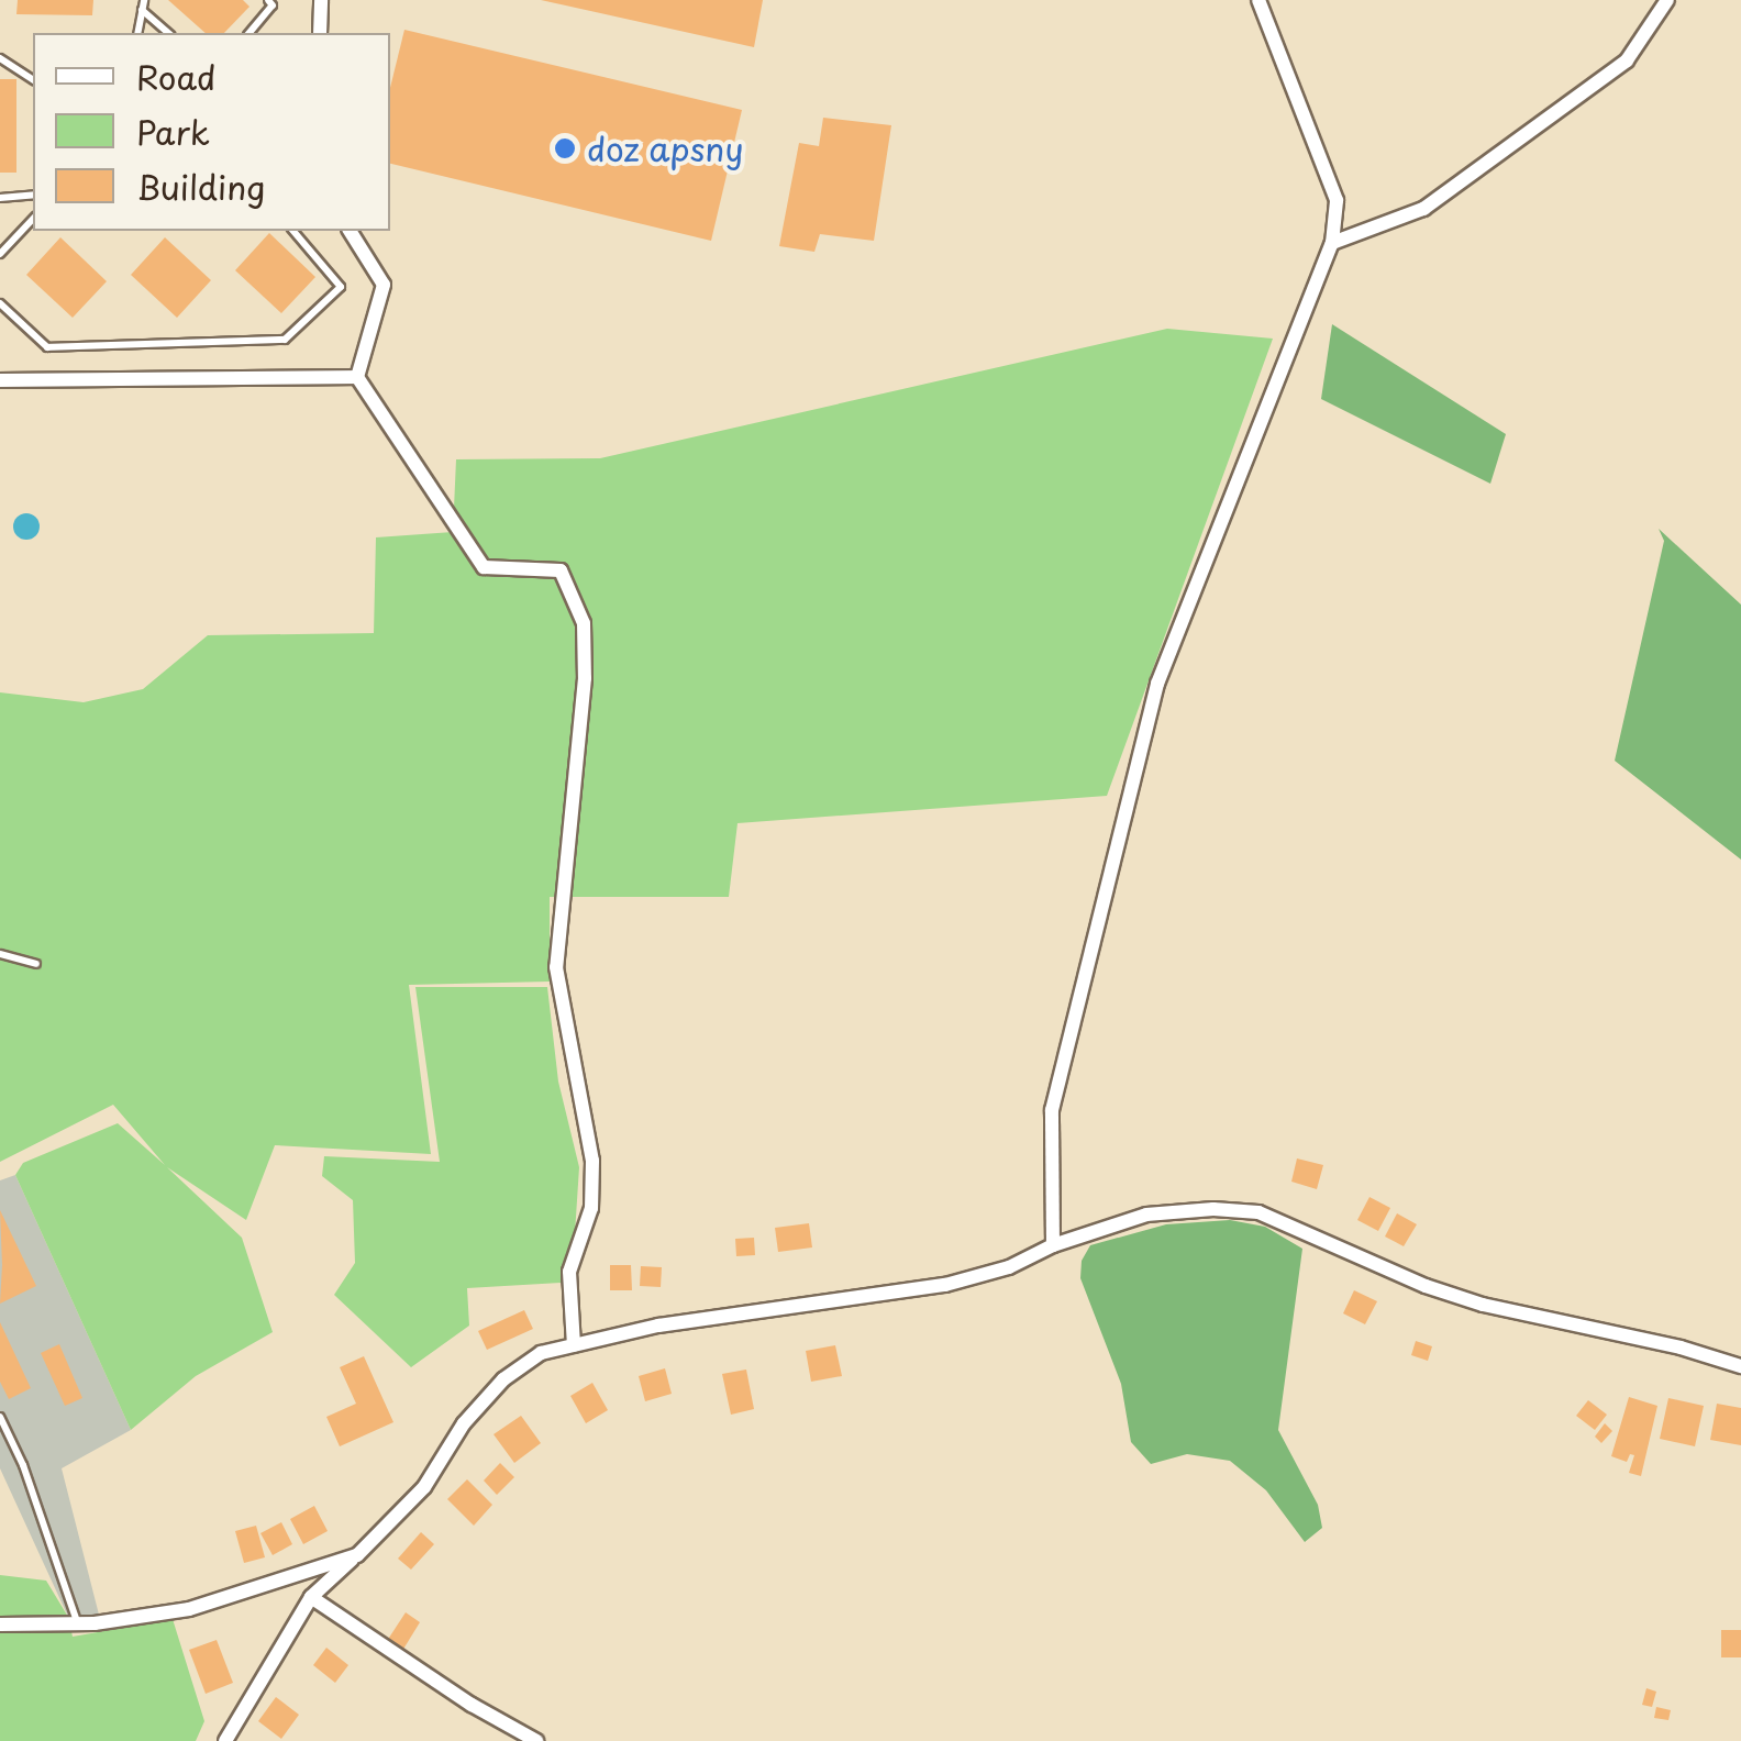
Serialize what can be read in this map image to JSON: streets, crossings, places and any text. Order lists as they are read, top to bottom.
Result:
{
  "places": ["doz apsny"],
  "legend": ["Road", "Park", "Building"]
}
